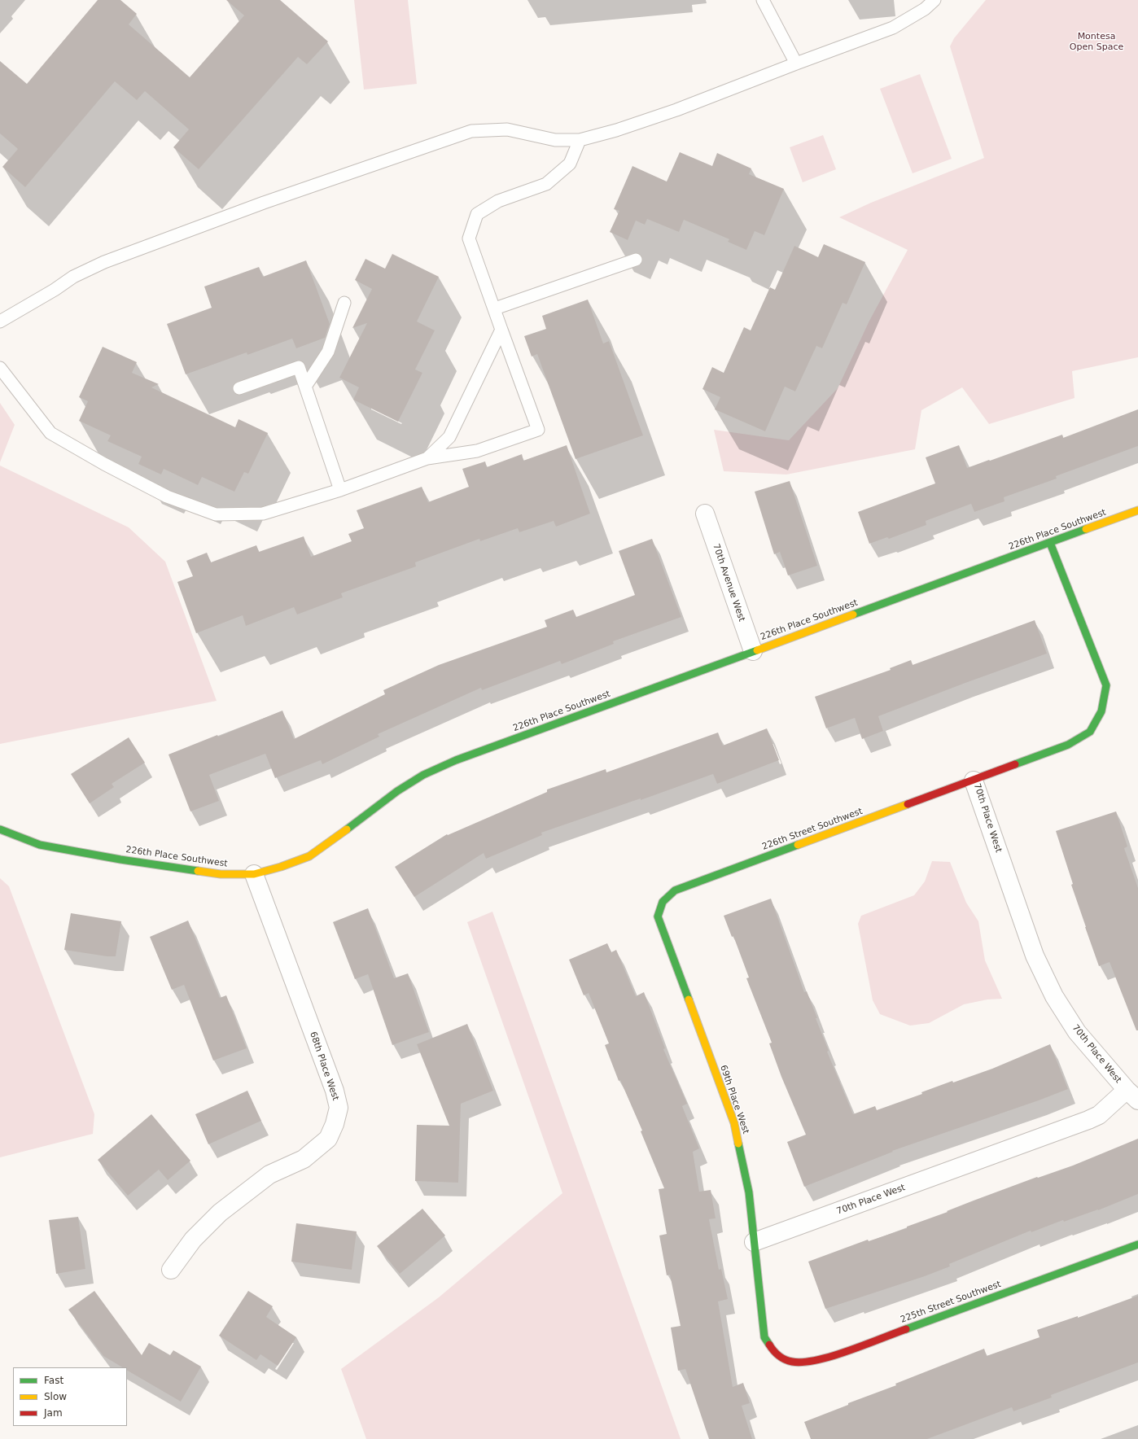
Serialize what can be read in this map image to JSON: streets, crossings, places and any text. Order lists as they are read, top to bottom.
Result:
{
  "streets": {
    "street": [
      "226th Place Southwest",
      "70th Avenue West",
      "70th Place West",
      "226th Street Southwest",
      "68th Place West",
      "69th Place West",
      "225th Street Southwest"
    ]
  },
  "crossings": [
    ["226th Place Southwest", "70th Avenue West"],
    ["226th Place Southwest", "70th Place West"],
    ["226th Place Southwest", "68th Place West"],
    ["70th Place West", "226th Street Southwest"],
    ["70th Place West", "69th Place West"],
    ["226th Street Southwest", "69th Place West"],
    ["69th Place West", "225th Street Southwest"]
  ],
  "parks": ["Montesa Open Space"],
  "legend": ["Fast", "Slow", "Jam"]
}
